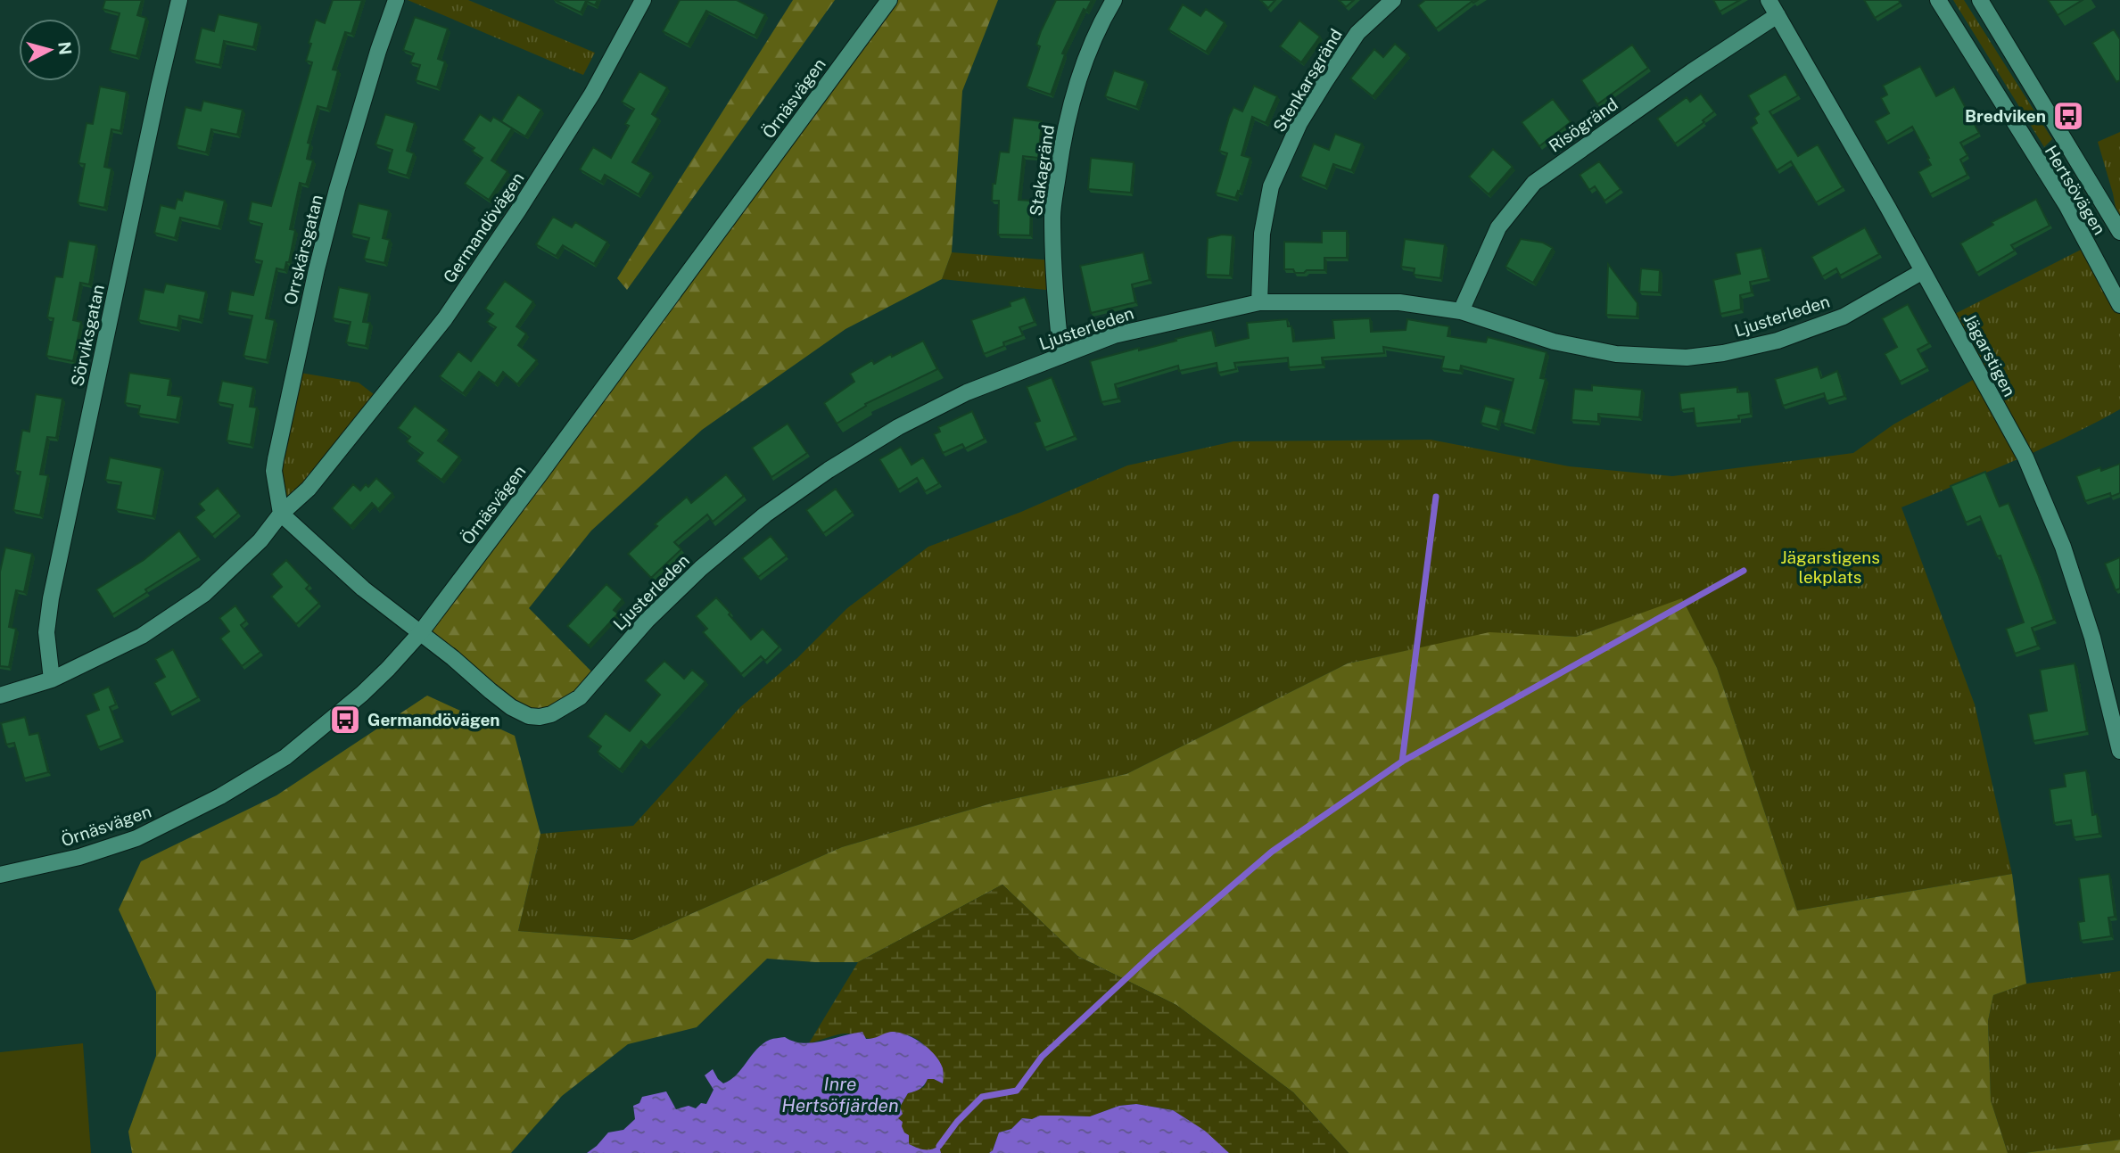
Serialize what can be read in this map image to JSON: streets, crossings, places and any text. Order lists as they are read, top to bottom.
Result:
{
  "streets": {
    "street": [
      "Stenkarsgränd",
      "Örnäsvägen",
      "Risögränd",
      "Stakagränd",
      "Hertsövägen",
      "Germandövägen",
      "Orrskärsgatan",
      "Ljusterleden",
      "Sörviksgatan",
      "Jägarstigen"
    ]
  },
  "crossings": [
    ["Stenkarsgränd", "Ljusterleden"],
    ["Örnäsvägen", "Ljusterleden"],
    ["Risögränd", "Ljusterleden"],
    ["Risögränd", "Jägarstigen"],
    ["Stakagränd", "Ljusterleden"],
    ["Germandövägen", "Orrskärsgatan"],
    ["Germandövägen", "Sörviksgatan"],
    ["Ljusterleden", "Jägarstigen"]
  ],
  "water": ["Inre Hertsöfjärden"],
  "parks": ["Jägarstigens lekplats"],
  "places": {
    "bus stop": ["Bredviken", "Germandövägen"]
  },
  "north": "right"
}
